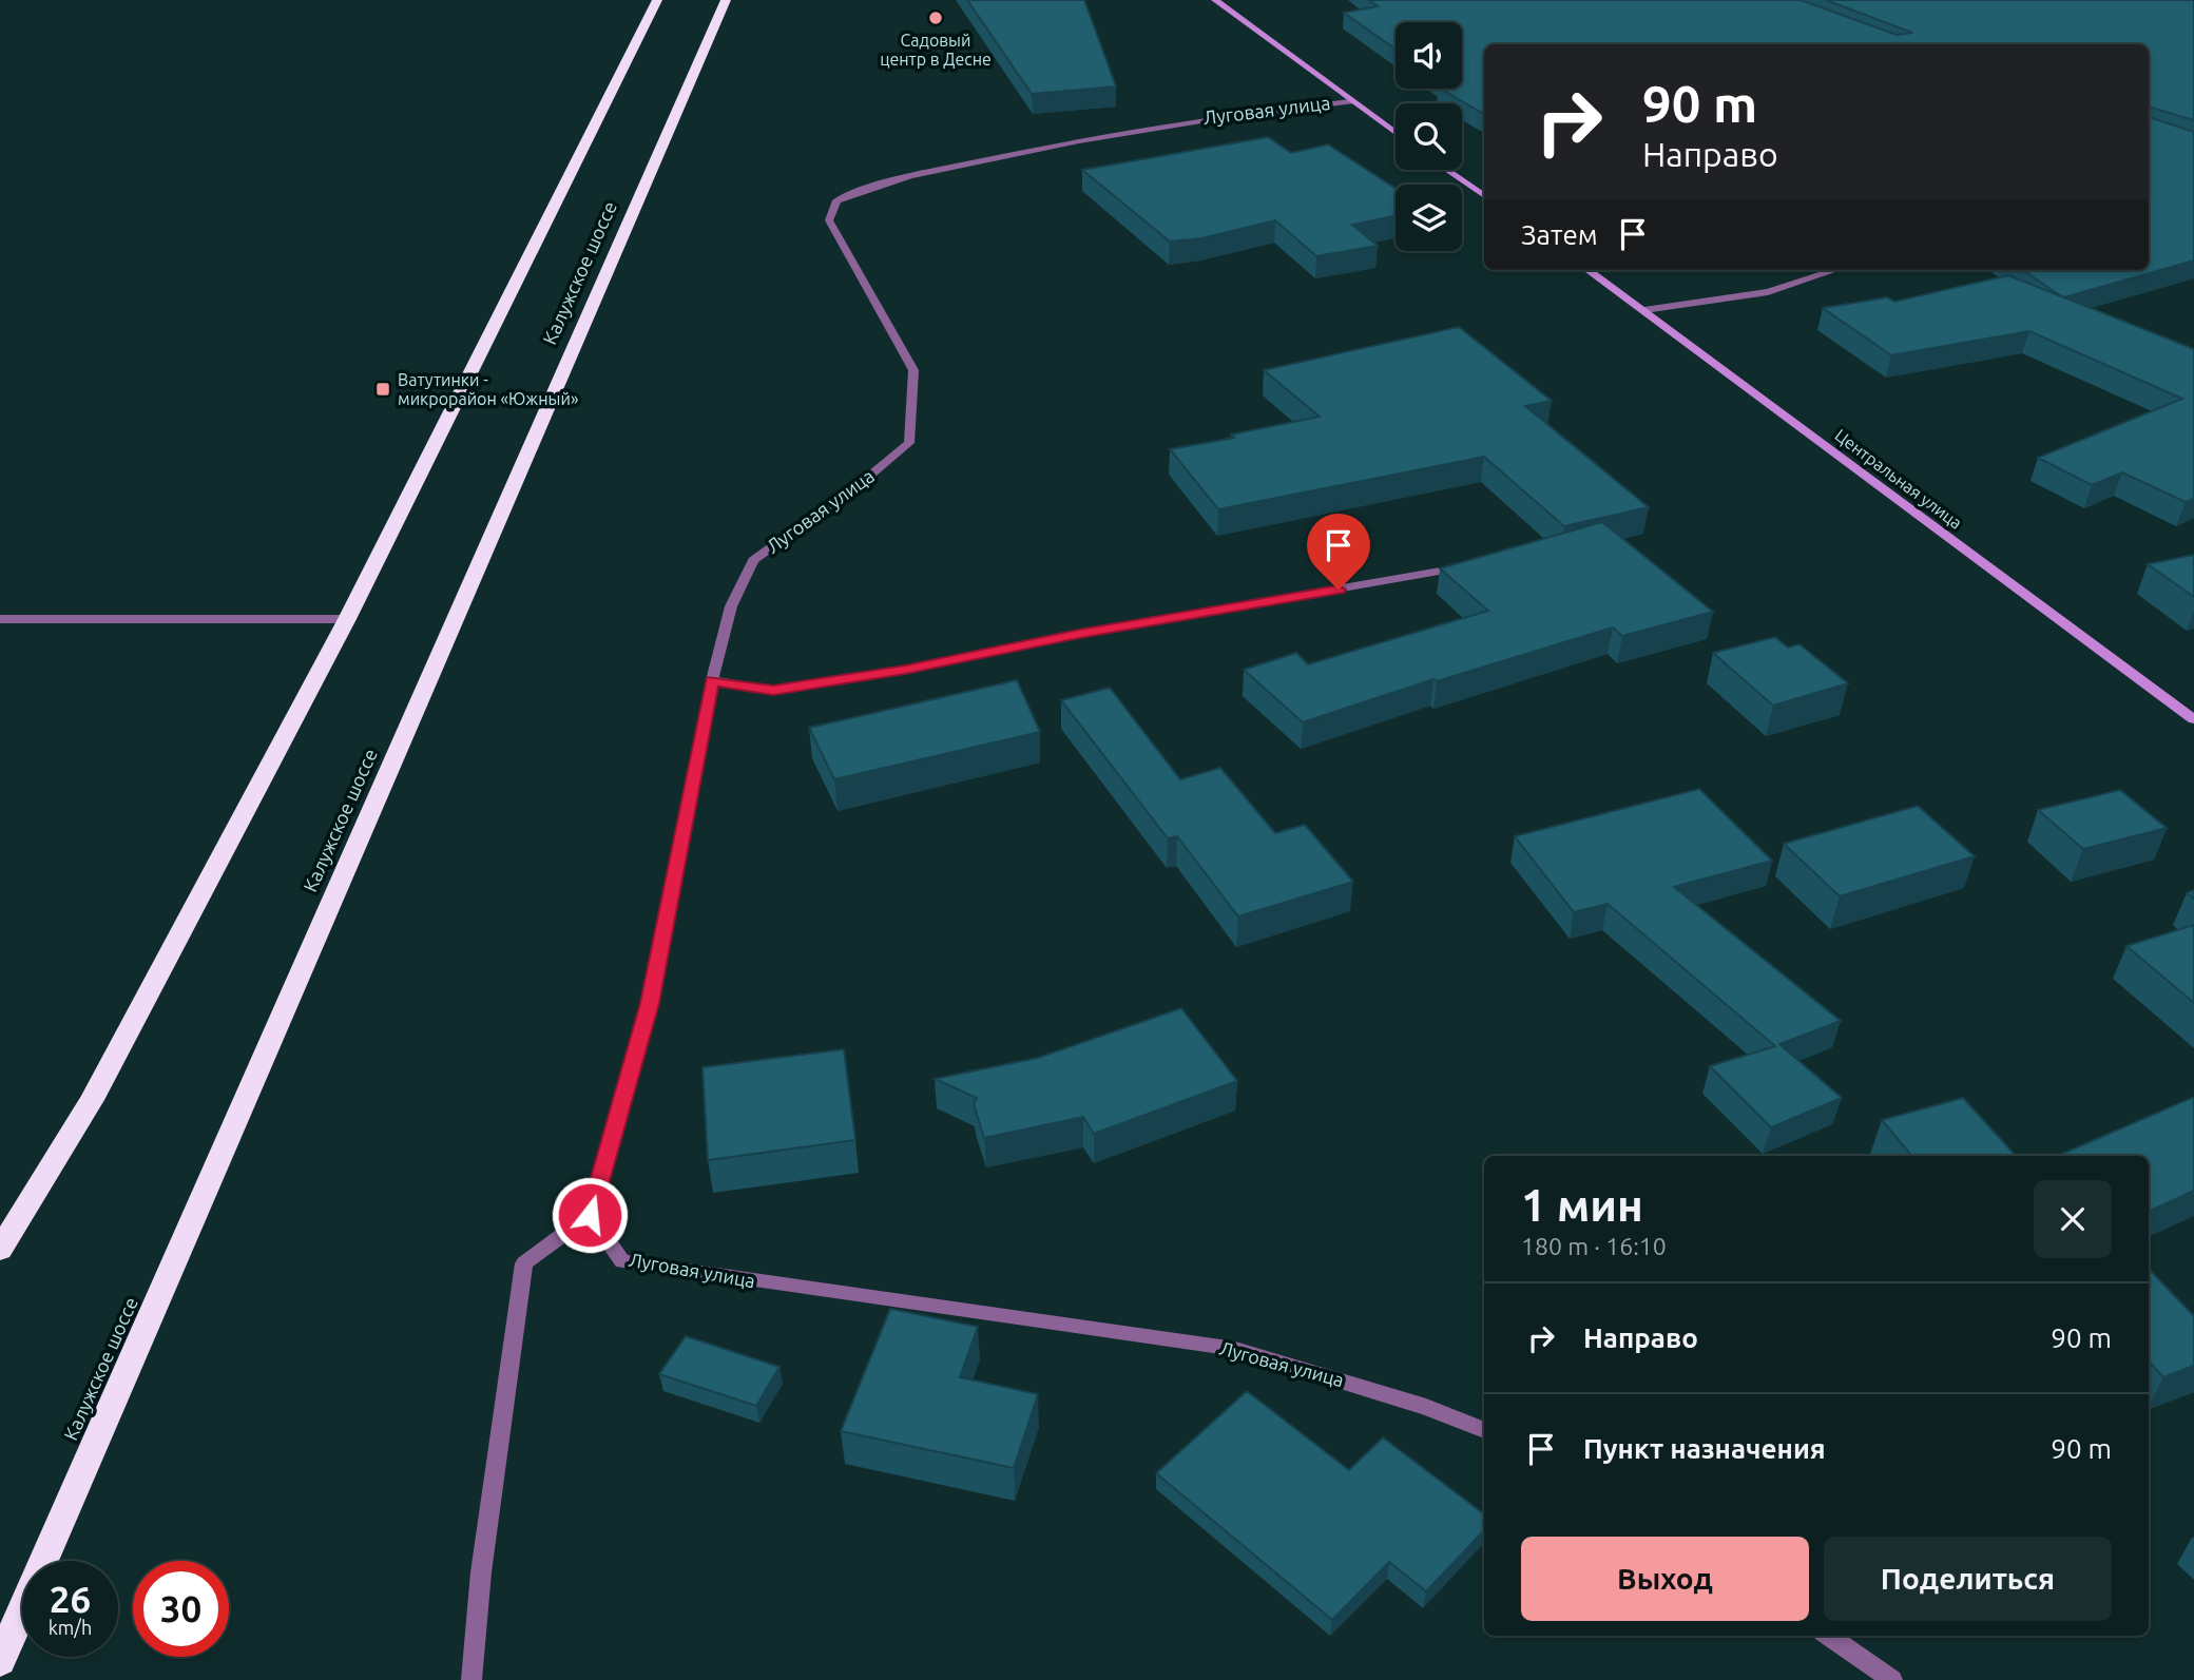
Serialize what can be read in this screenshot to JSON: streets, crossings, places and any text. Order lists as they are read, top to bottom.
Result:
{
  "streets": {
    "highway": ["Калужское шоссе"],
    "street": ["Луговая улица", "Центральная улица"]
  },
  "places": {
    "other": ["Садовый центр в Десне"],
    "transit": ["Ватутинки - микрорайон «Южный»"]
  },
  "page": {
    "turn": ["90 m", "Направо"],
    "then": "Затем",
    "heading": ["1 мин", "180 m · 16:10"],
    "list": [
      {
        "name": "Направо",
        "value": "90 m"
      },
      {
        "name": "Пункт назначения",
        "value": "90 m"
      }
    ],
    "buttons": ["Выход", "Поделиться"],
    "speed": "26 km/h",
    "limit": "30"
  }
}
